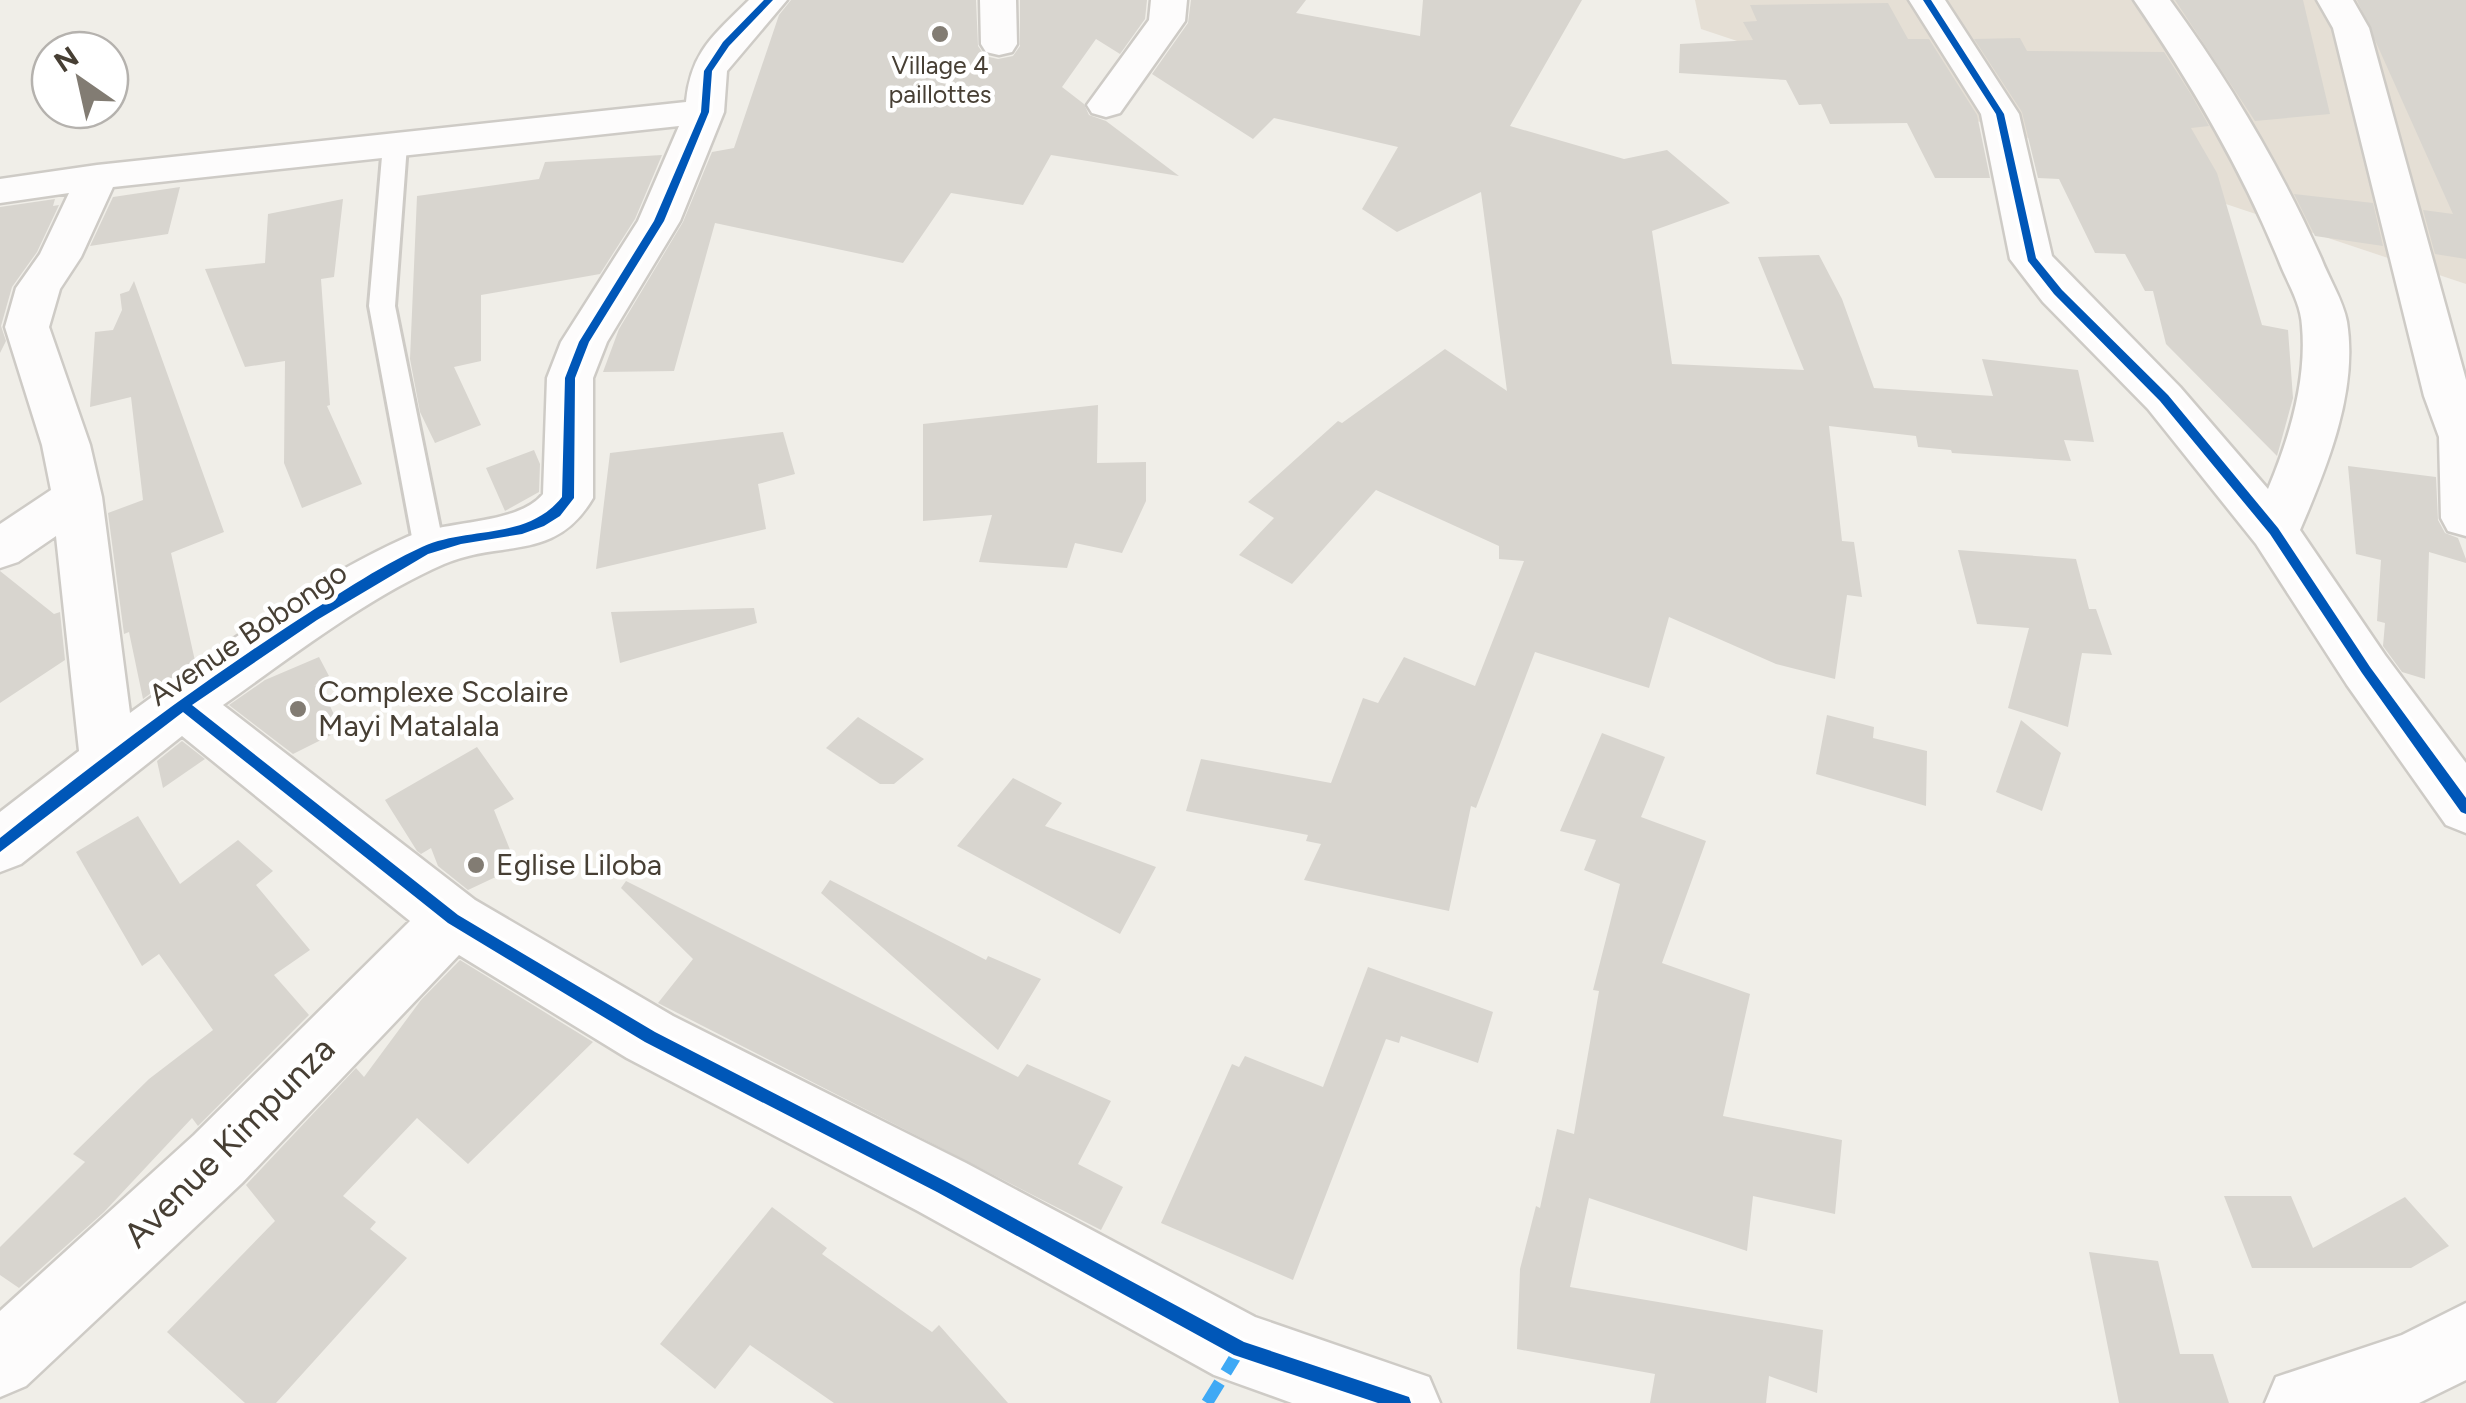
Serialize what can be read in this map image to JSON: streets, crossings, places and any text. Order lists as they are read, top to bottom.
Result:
{
  "streets": {
    "street": ["Avenue Bobongo", "Avenue Kimpunza"]
  },
  "places": ["Village 4 paillottes", "Complexe Scolaire Mayi Matalala", "Eglise Liloba"],
  "north": "top left"
}
